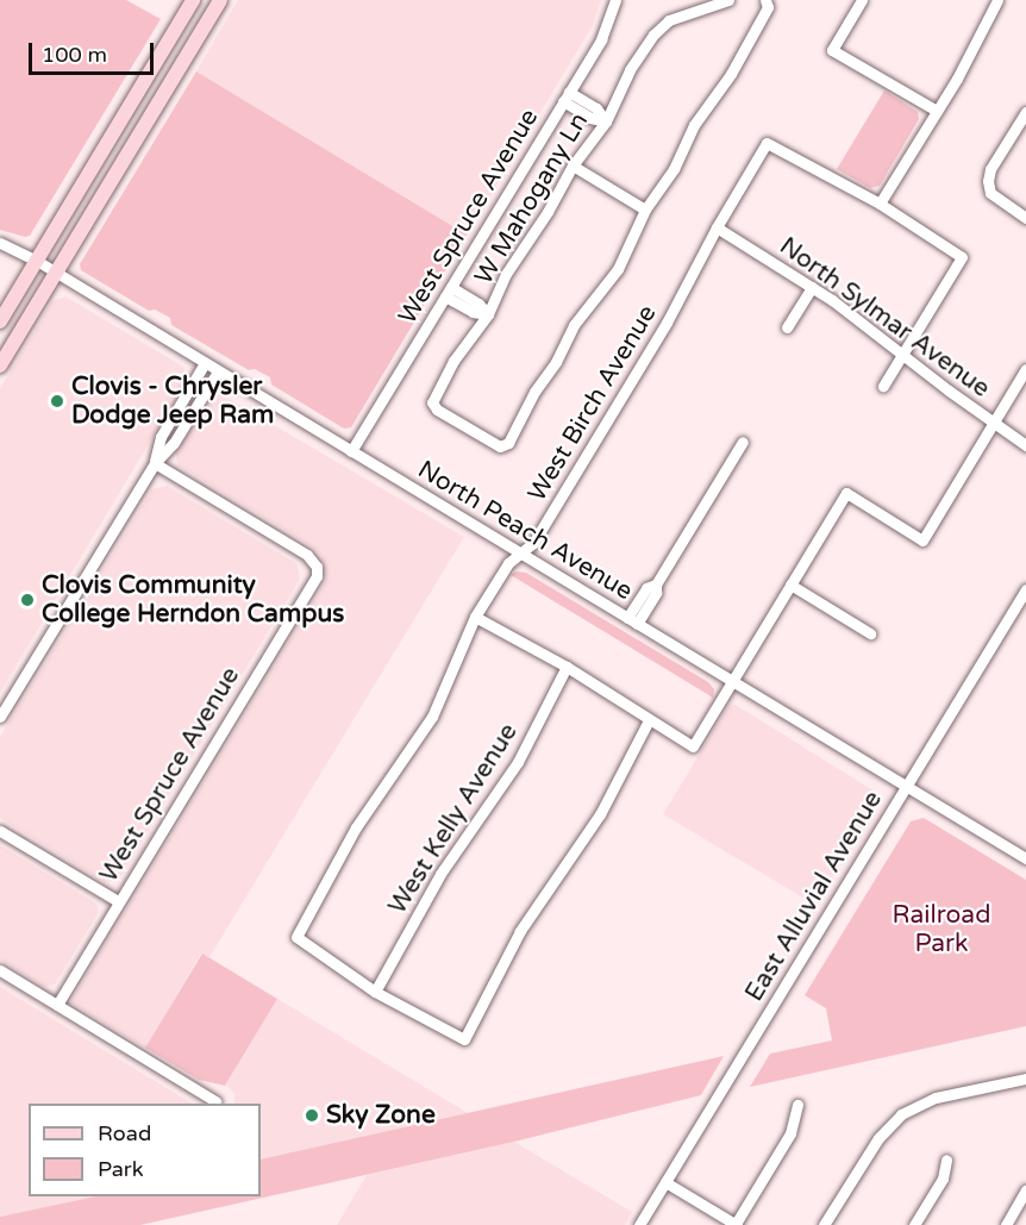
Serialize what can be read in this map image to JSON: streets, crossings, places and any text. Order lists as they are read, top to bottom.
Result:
{
  "streets": {
    "street": [
      "W Mahogany Ln",
      "West Spruce Avenue",
      "North Sylmar Avenue",
      "West Birch Avenue",
      "North Peach Avenue",
      "West Kelly Avenue",
      "East Alluvial Avenue"
    ]
  },
  "crossings": [
    ["West Spruce Avenue", "North Peach Avenue"],
    ["North Sylmar Avenue", "West Birch Avenue"],
    ["West Birch Avenue", "North Peach Avenue"],
    ["West Birch Avenue", "West Kelly Avenue"],
    ["North Peach Avenue", "East Alluvial Avenue"]
  ],
  "parks": ["Railroad Park"],
  "places": ["Clovis - Chrysler Dodge Jeep Ram", "Clovis Community College Herndon Campus", "Sky Zone"],
  "legend": ["Road", "Park"],
  "scale_bar": "100 m"
}
